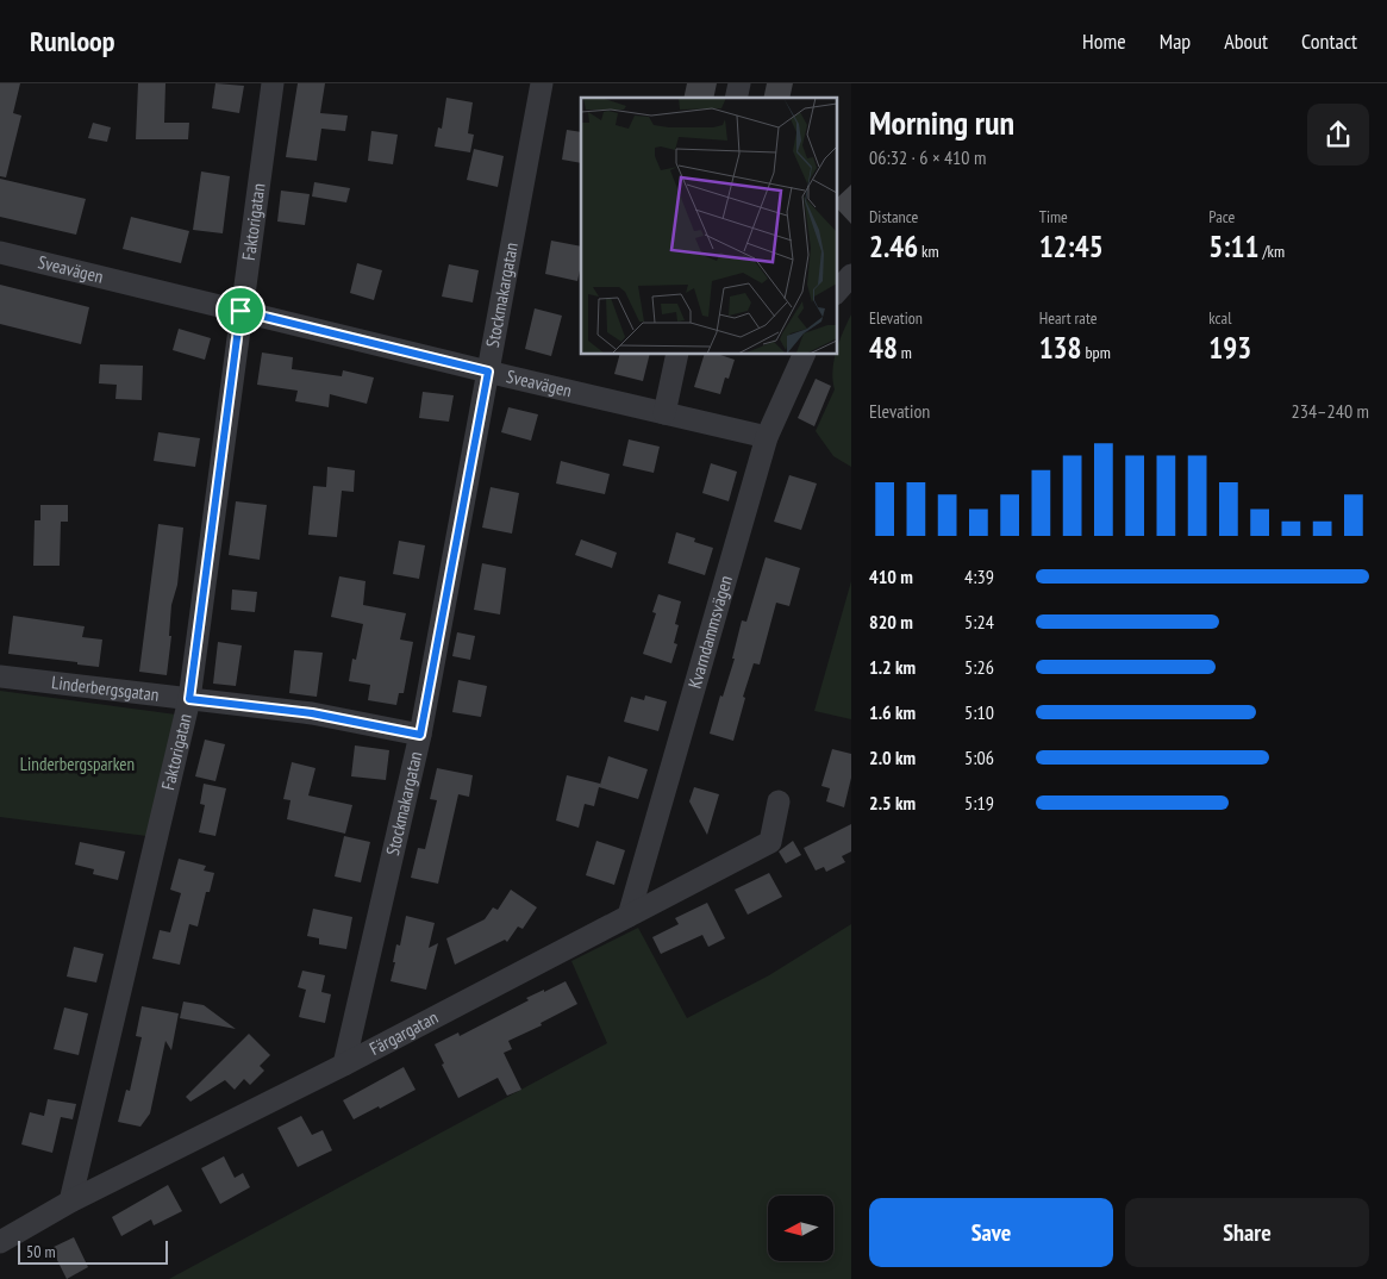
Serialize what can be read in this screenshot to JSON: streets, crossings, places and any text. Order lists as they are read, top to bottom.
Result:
{
  "streets": {
    "street": [
      "Faktorigatan",
      "Sveavägen",
      "Stockmakargatan",
      "Kvarndammsvägen",
      "Linderbergsgatan",
      "Färgargatan"
    ]
  },
  "crossings": [
    ["Faktorigatan", "Sveavägen"],
    ["Faktorigatan", "Linderbergsgatan"],
    ["Faktorigatan", "Färgargatan"],
    ["Sveavägen", "Stockmakargatan"],
    ["Sveavägen", "Kvarndammsvägen"],
    ["Stockmakargatan", "Linderbergsgatan"],
    ["Stockmakargatan", "Färgargatan"],
    ["Kvarndammsvägen", "Färgargatan"]
  ],
  "parks": ["Linderbergsparken"],
  "scale_bar": "50 m",
  "north": "left",
  "page": {
    "header": "Runloop",
    "nav": [
      "Home",
      "Map",
      "About",
      "Contact"
    ],
    "heading": ["Morning run", "06:32 · 6 × 410 m"],
    "stats": [
      ["Distance", "2.46 km"],
      ["Time", "12:45"],
      ["Pace", "5:11 /km"],
      ["Elevation", "48 m"],
      ["Heart rate", "138 bpm"],
      ["kcal", "193"]
    ],
    "chart": ["Elevation", "234–240 m"],
    "list": [
      {
        "name": "410 m",
        "note": "4:39"
      },
      {
        "name": "820 m",
        "note": "5:24"
      },
      {
        "name": "1.2 km",
        "note": "5:26"
      },
      {
        "name": "1.6 km",
        "note": "5:10"
      },
      {
        "name": "2.0 km",
        "note": "5:06"
      },
      {
        "name": "2.5 km",
        "note": "5:19"
      }
    ],
    "buttons": ["Save", "Share"],
    "scale": "50 m"
  }
}
